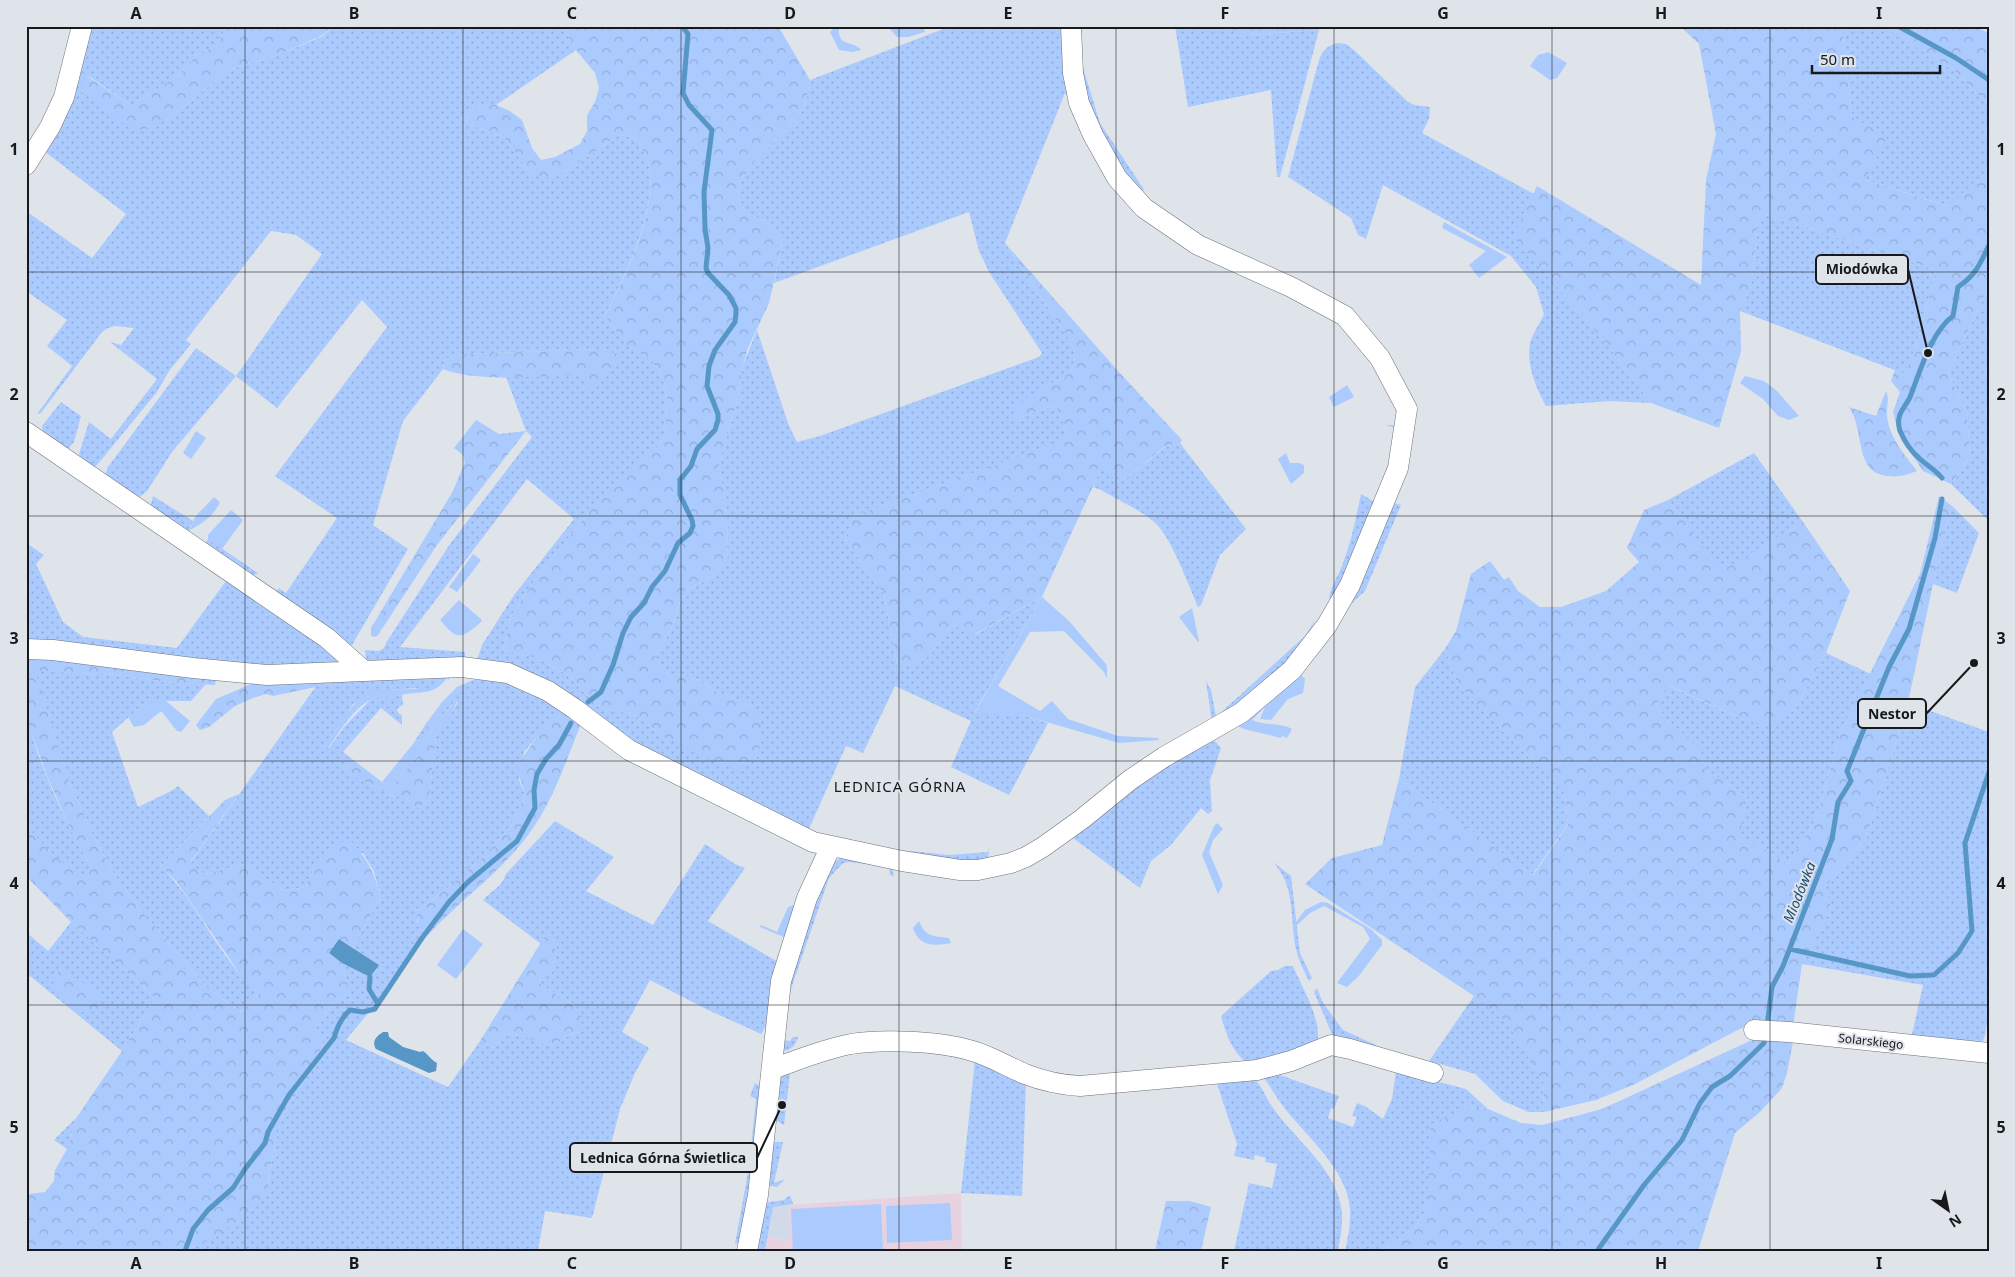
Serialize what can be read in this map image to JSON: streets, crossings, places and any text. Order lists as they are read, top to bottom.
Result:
{
  "streets": {
    "street": ["Solarskiego"]
  },
  "districts": ["LEDNICA GÓRNA"],
  "water": ["Miodówka"],
  "places": ["Miodówka", "Nestor", "Lednica Górna Świetlica"],
  "scale_bar": "50 m",
  "north": "bottom right",
  "grid": {
    "columns": [
      "A",
      "B",
      "C",
      "D",
      "E",
      "F",
      "G",
      "H",
      "I"
    ],
    "rows": [
      "1",
      "2",
      "3",
      "4",
      "5"
    ]
  }
}
